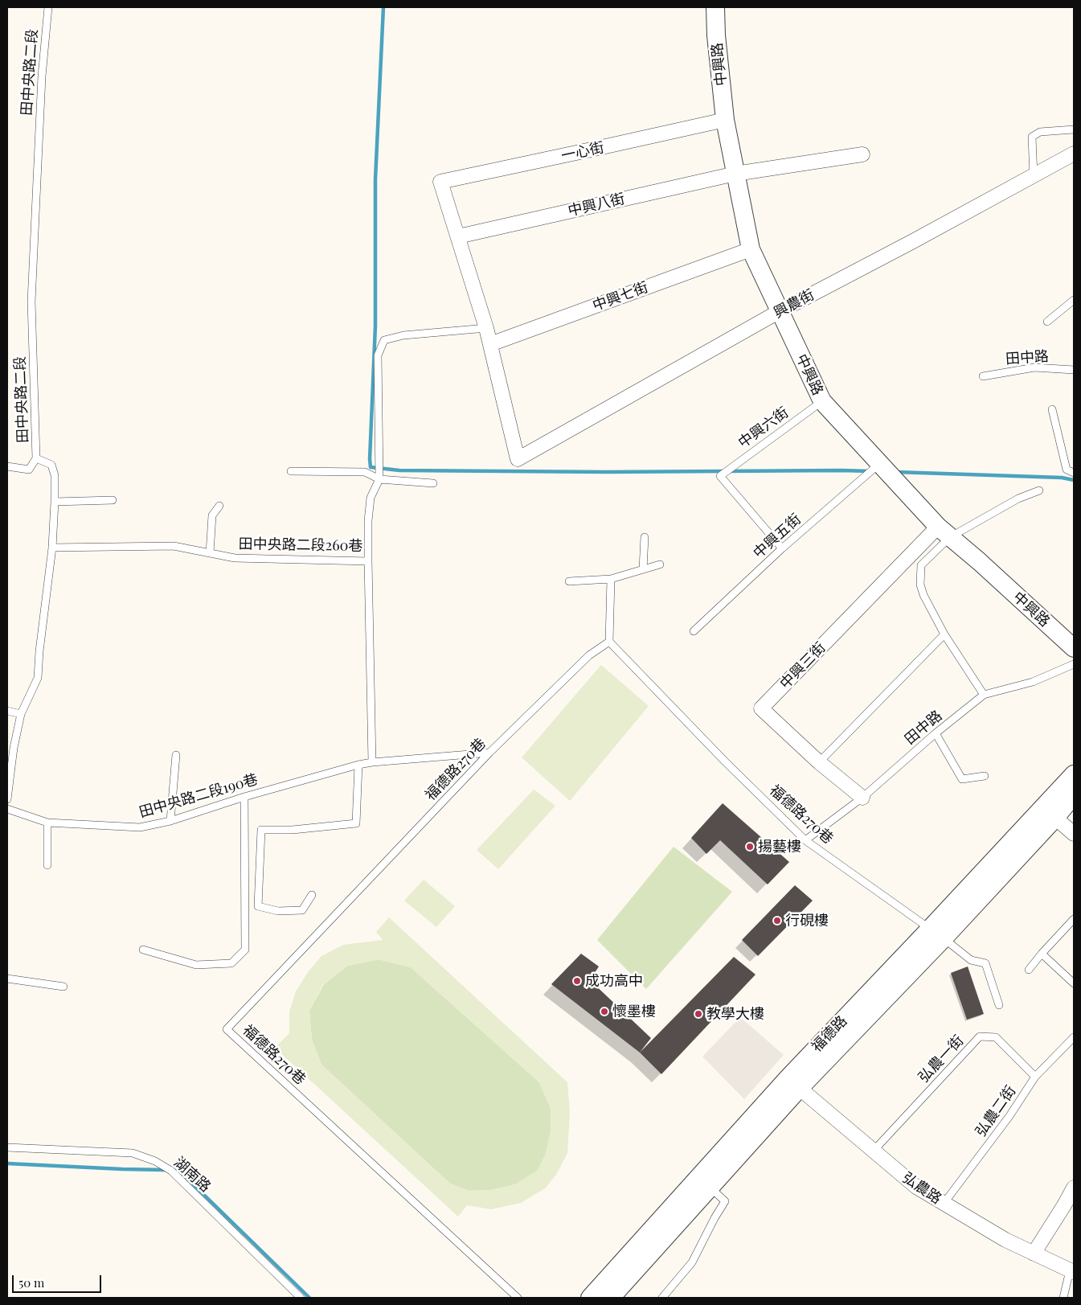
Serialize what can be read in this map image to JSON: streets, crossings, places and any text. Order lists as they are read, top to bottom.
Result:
{
  "streets": {
    "street": [
      "中興路",
      "一心街",
      "中興八街",
      "中興七街",
      "興農街",
      "中興三街",
      "福德路",
      "弘農路"
    ],
    "lane": [
      "田中央路二段",
      "田中路",
      "中興六街",
      "中興五街",
      "田中央路二段260巷",
      "福德路270巷",
      "田中央路二段190巷",
      "弘農一街",
      "弘農二街",
      "湖南路"
    ]
  },
  "crossings": [
    ["中興路", "一心街"],
    ["中興路", "中興八街"],
    ["中興路", "中興七街"],
    ["中興路", "興農街"],
    ["中興路", "中興六街"],
    ["中興路", "中興五街"],
    ["中興路", "中興三街"],
    ["田中央路二段", "田中央路二段260巷"],
    ["一心街", "中興八街"],
    ["中興七街", "興農街"],
    ["田中路", "中興三街"],
    ["田中路", "福德路270巷"],
    ["中興六街", "中興五街"],
    ["福德路270巷", "田中央路二段190巷"],
    ["福德路270巷", "福德路"],
    ["福德路", "弘農路"],
    ["弘農一街", "弘農二街"],
    ["弘農一街", "弘農路"],
    ["弘農二街", "弘農路"]
  ],
  "places": [
    "揚藝樓",
    "行硯樓",
    "成功高中",
    "懷墨樓",
    "教學大樓"
  ],
  "scale_bar": "50 m"
}
